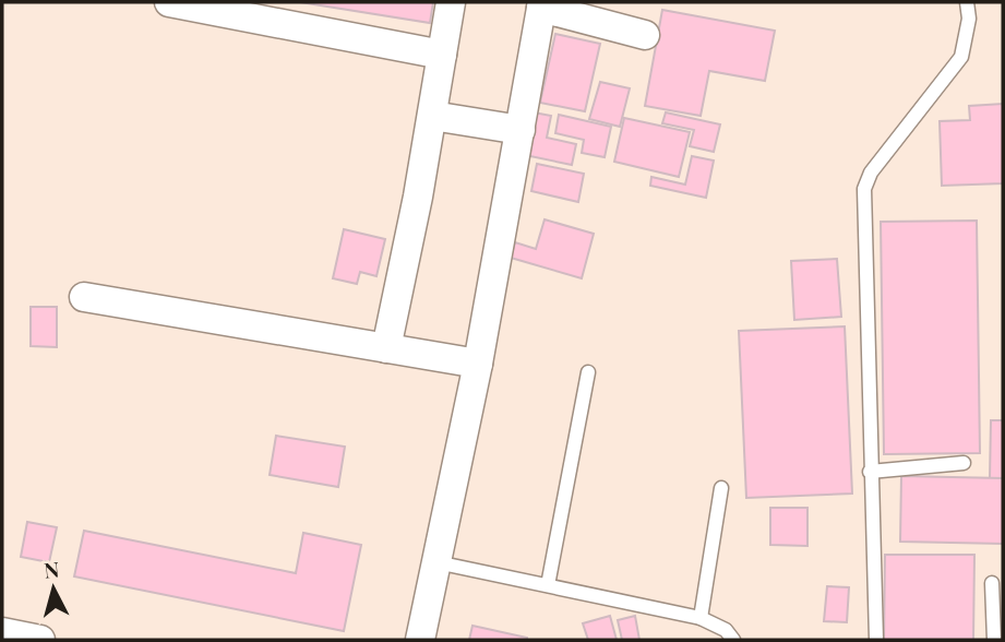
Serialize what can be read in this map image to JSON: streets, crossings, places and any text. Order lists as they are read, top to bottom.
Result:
{
  "north": "top"
}
